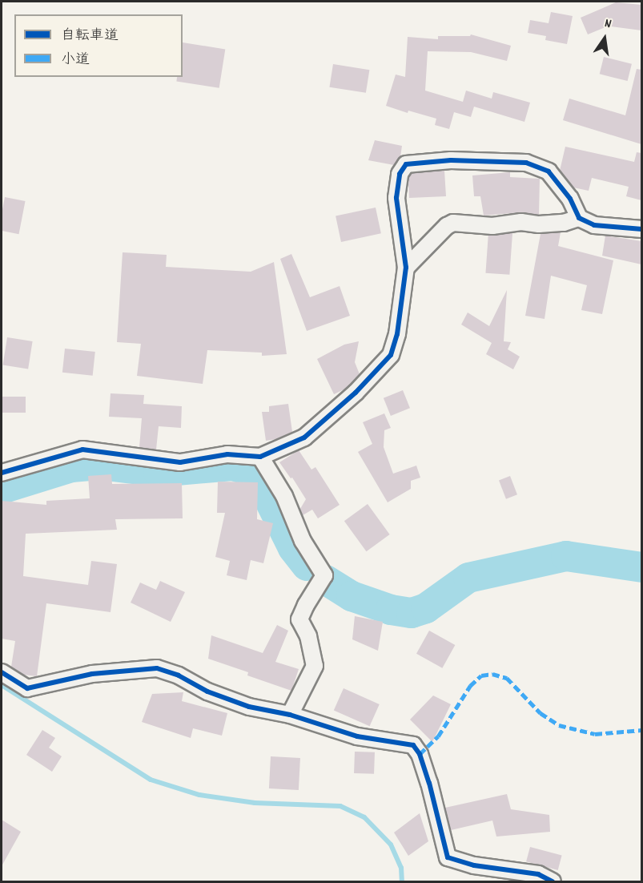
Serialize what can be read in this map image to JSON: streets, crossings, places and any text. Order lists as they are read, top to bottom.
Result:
{
  "legend": ["自転車道", "小道"],
  "north": "top"
}
